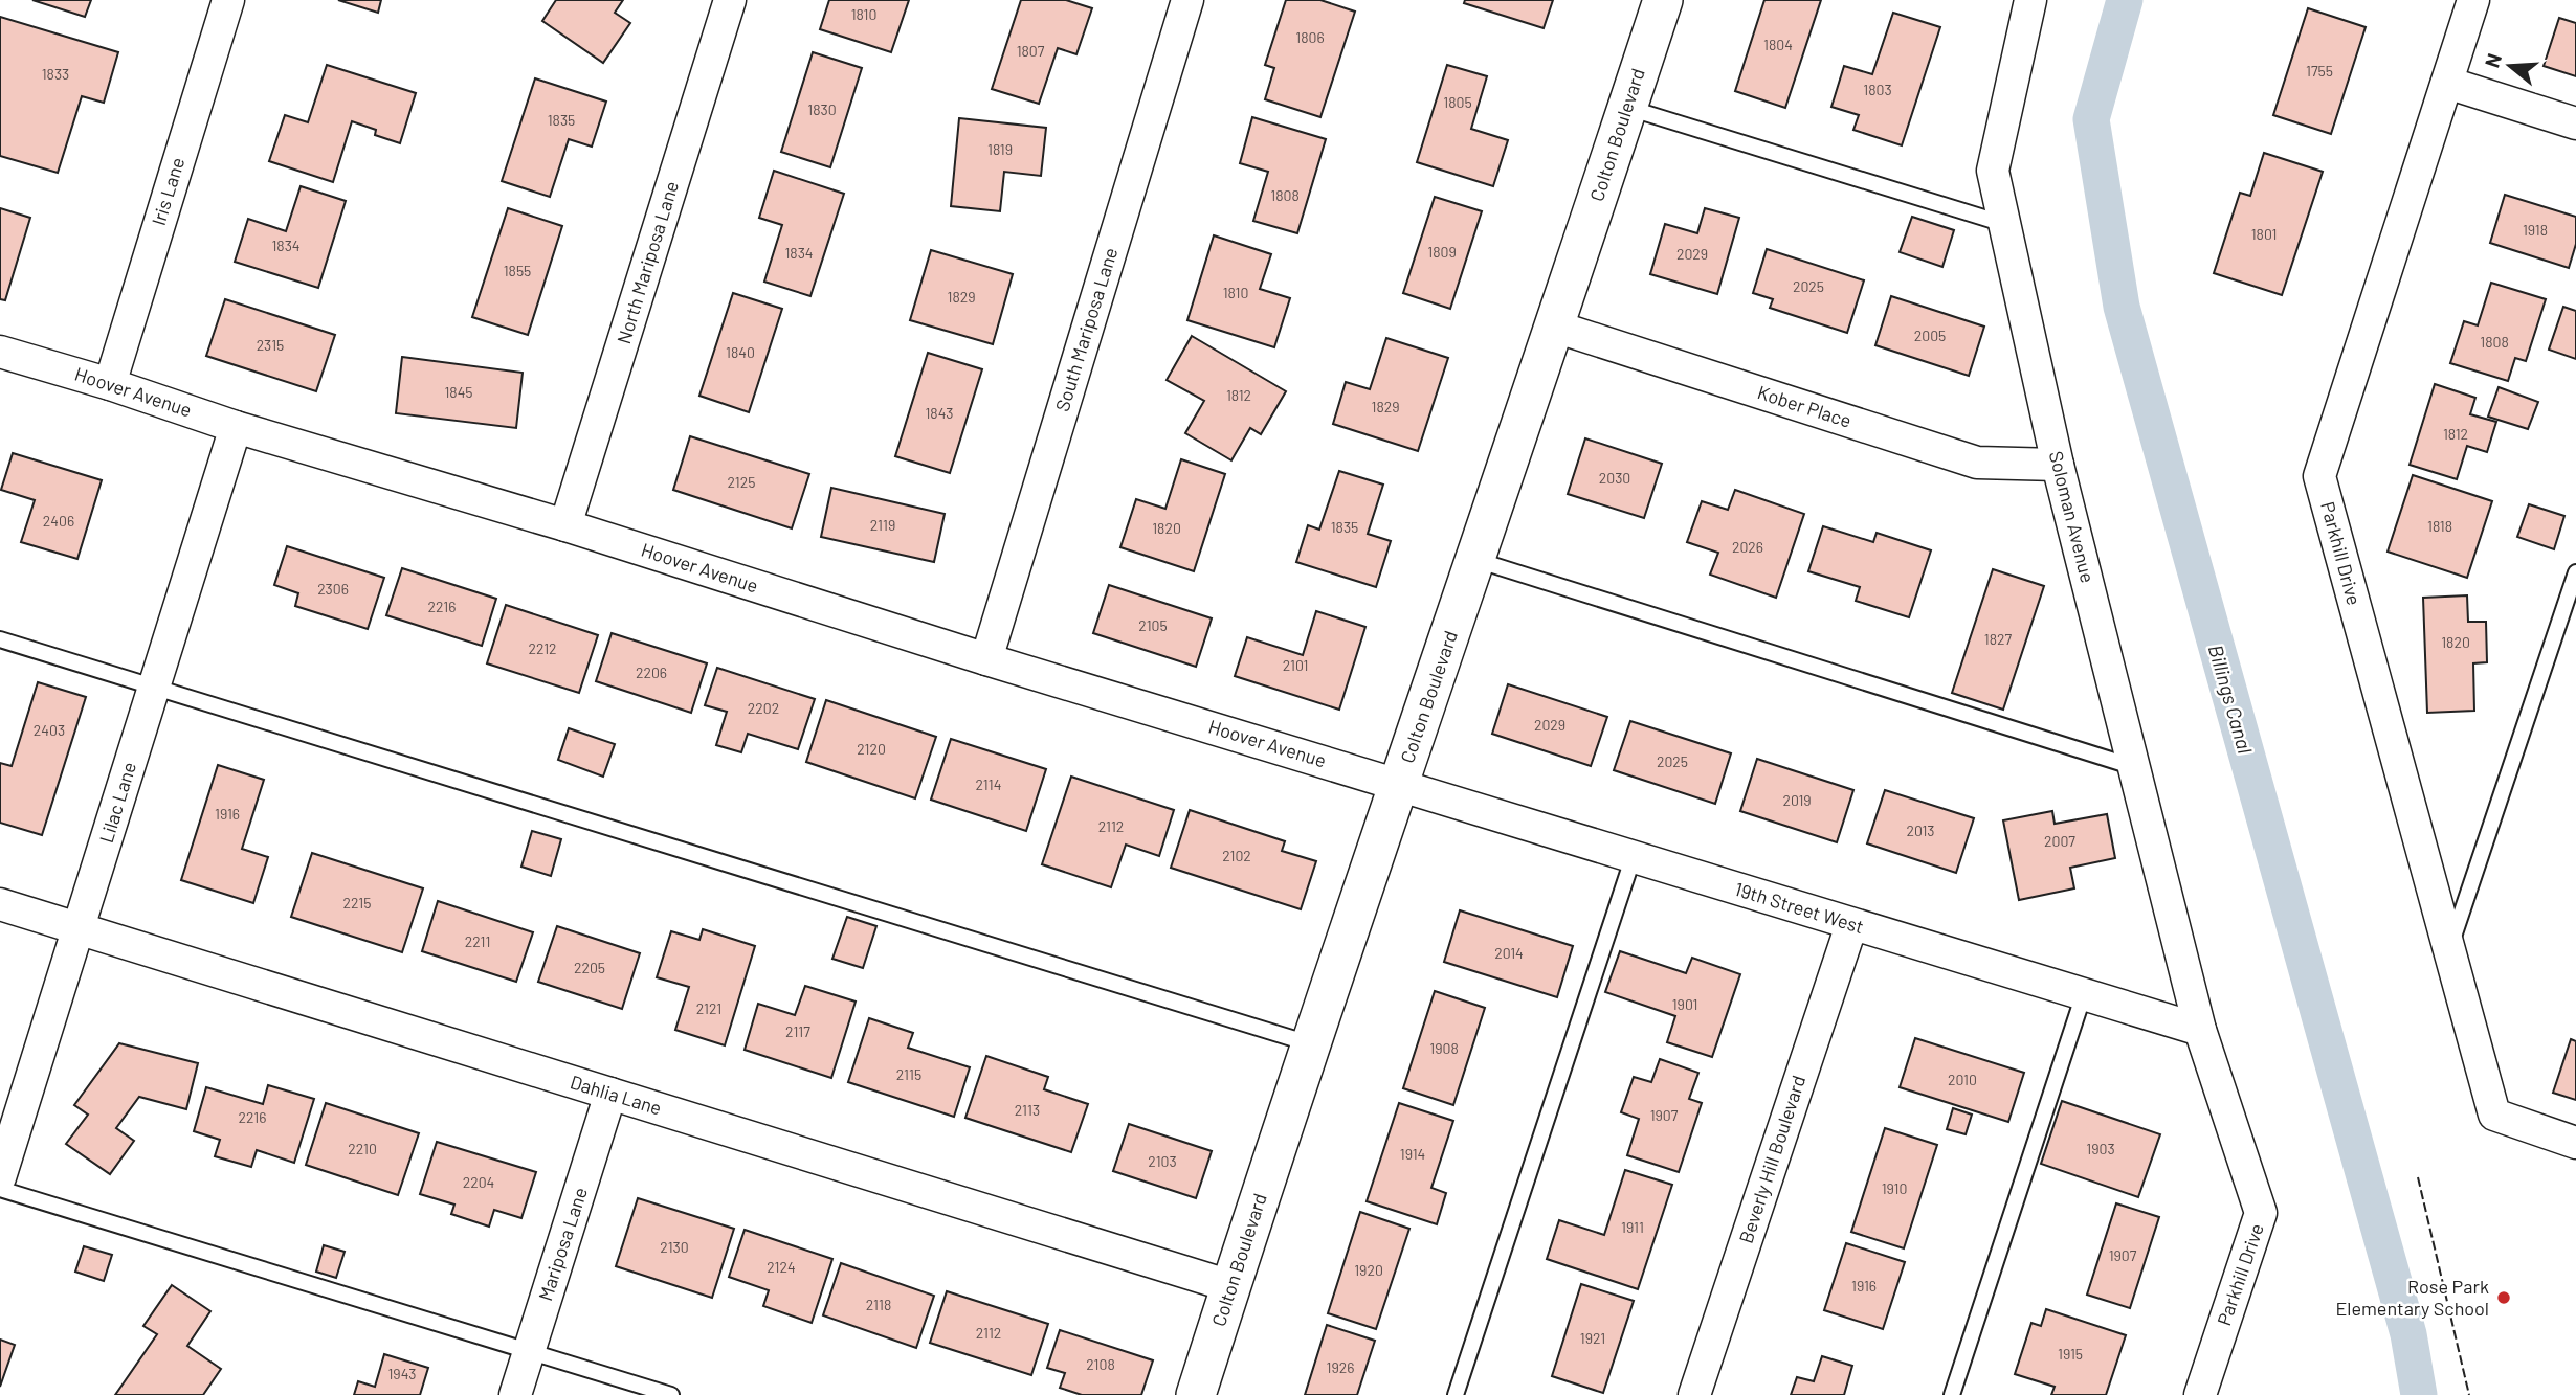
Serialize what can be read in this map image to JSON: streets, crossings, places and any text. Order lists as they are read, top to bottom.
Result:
{
  "streets": {
    "street": [
      "Colton Boulevard",
      "Iris Lane",
      "North Mariposa Lane",
      "South Mariposa Lane",
      "Hoover Avenue",
      "Kober Place",
      "Soloman Avenue",
      "Parkhill Drive",
      "Lilac Lane",
      "19th Street West",
      "Dahlia Lane",
      "Beverly Hill Boulevard",
      "Mariposa Lane"
    ]
  },
  "crossings": [
    ["Colton Boulevard", "Hoover Avenue"],
    ["Colton Boulevard", "Kober Place"],
    ["Colton Boulevard", "19th Street West"],
    ["Colton Boulevard", "Dahlia Lane"],
    ["Iris Lane", "Hoover Avenue"],
    ["North Mariposa Lane", "Hoover Avenue"],
    ["South Mariposa Lane", "Hoover Avenue"],
    ["Hoover Avenue", "Lilac Lane"],
    ["Hoover Avenue", "19th Street West"],
    ["Kober Place", "Soloman Avenue"],
    ["Soloman Avenue", "Parkhill Drive"],
    ["Soloman Avenue", "19th Street West"],
    ["Parkhill Drive", "19th Street West"],
    ["Lilac Lane", "Dahlia Lane"],
    ["19th Street West", "Beverly Hill Boulevard"],
    ["Dahlia Lane", "Mariposa Lane"]
  ],
  "water": ["Billings Canal"],
  "places": ["Rose Park Elementary School"],
  "house_numbers": [
    "1810",
    "1806",
    "1804",
    "1807",
    "1755",
    "1833",
    "1803",
    "1805",
    "1830",
    "1835",
    "1819",
    "1808",
    "1918",
    "1801",
    "1834",
    "1809",
    "1834",
    "2029",
    "1855",
    "2025",
    "1810",
    "1829",
    "2005",
    "1808",
    "2315",
    "1840",
    "1845",
    "1812",
    "1829",
    "1843",
    "1812",
    "2030",
    "2125",
    "2406",
    "2119",
    "1818",
    "1835",
    "1820",
    "2026",
    "2306",
    "2216",
    "2105",
    "1827",
    "1820",
    "2212",
    "2101",
    "2206",
    "2202",
    "2029",
    "2403",
    "2120",
    "2025",
    "2114",
    "2019",
    "1916",
    "2112",
    "2013",
    "2007",
    "2102",
    "2215",
    "2211",
    "2014",
    "2205",
    "1901",
    "2121",
    "2117",
    "1908",
    "2115",
    "2010",
    "2113",
    "1907",
    "2216",
    "2210",
    "1903",
    "1914",
    "2103",
    "2204",
    "1910",
    "1911",
    "2130",
    "1907",
    "2124",
    "1920",
    "1916",
    "2118",
    "2112",
    "1921",
    "1915",
    "2108",
    "1926",
    "1943"
  ],
  "north": "left"
}
